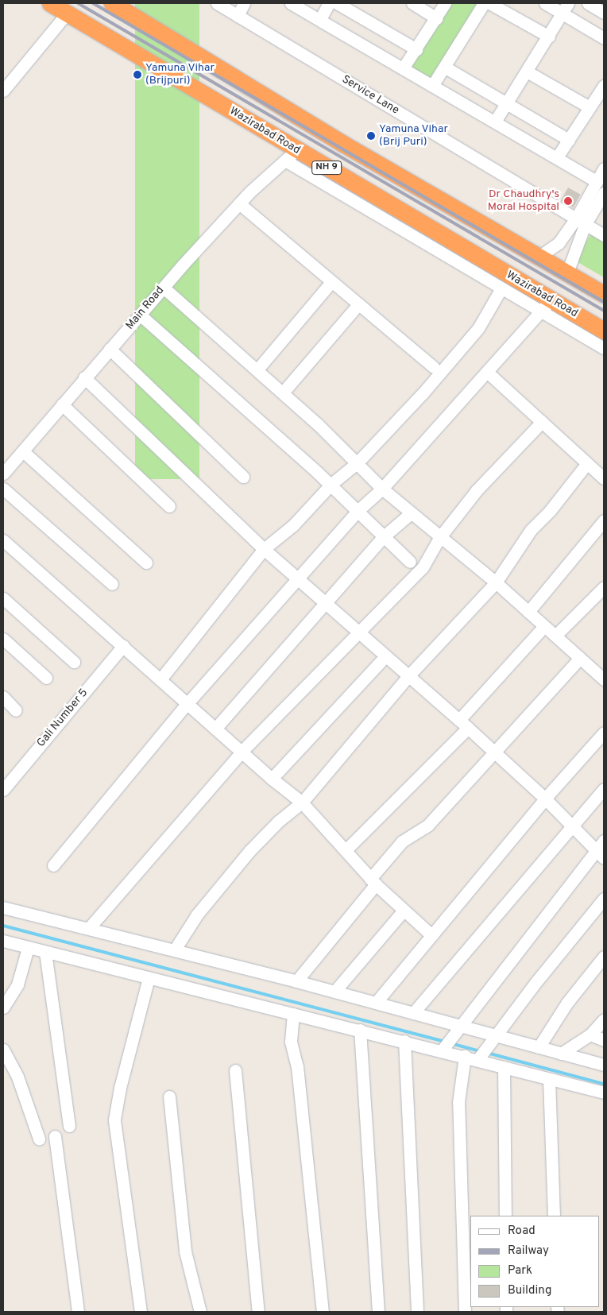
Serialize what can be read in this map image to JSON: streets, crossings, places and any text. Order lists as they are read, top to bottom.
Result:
{
  "streets": {
    "highway": ["Wazirabad Road", "NH 9"],
    "street": ["Service Lane", "Main Road", "Gali Number 5"]
  },
  "crossings": [
    ["Wazirabad Road", "Main Road"]
  ],
  "places": ["Yamuna Vihar (Brijpuri)", "Yamuna Vihar (Brij Puri)", "Dr Chaudhry's Moral Hospital"],
  "legend": [
    "Road",
    "Railway",
    "Park",
    "Building"
  ]
}
